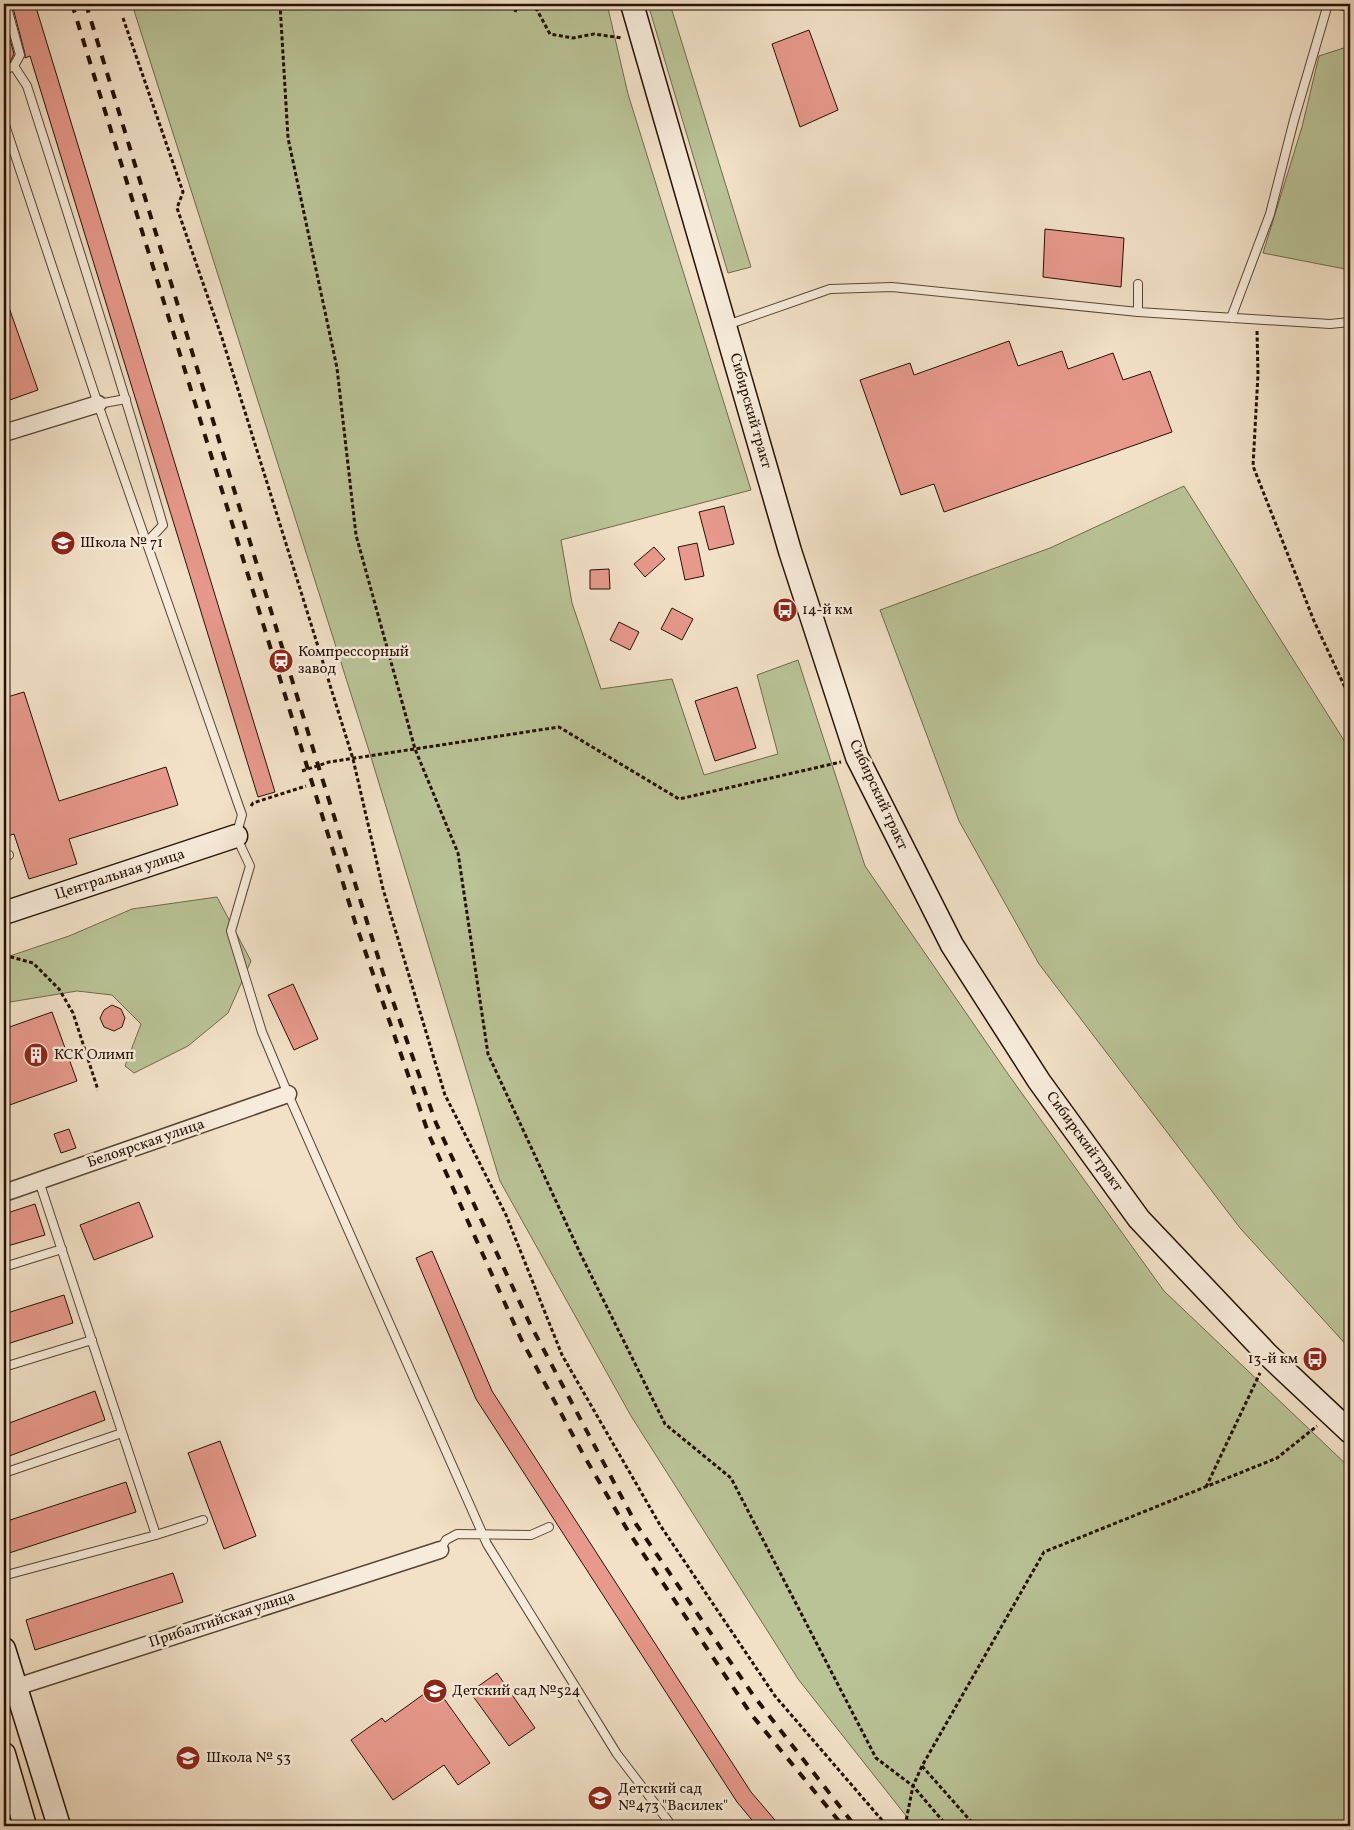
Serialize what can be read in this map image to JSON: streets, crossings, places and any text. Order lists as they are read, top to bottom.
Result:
{
  "streets": {
    "main road": ["Сибирский тракт", "Центральная улица"],
    "street": ["Белоярская улица", "Прибалтийская улица"]
  },
  "places": {
    "school or university": [
      "Школа № 71",
      "Детский сад №524",
      "Школа № 53",
      "Детский сад №473 \"Василек\""
    ],
    "bus stop": ["14-й км", "13-й км"],
    "station": ["Компрессорный завод"],
    "building": ["КСК Олимп"]
  }
}
